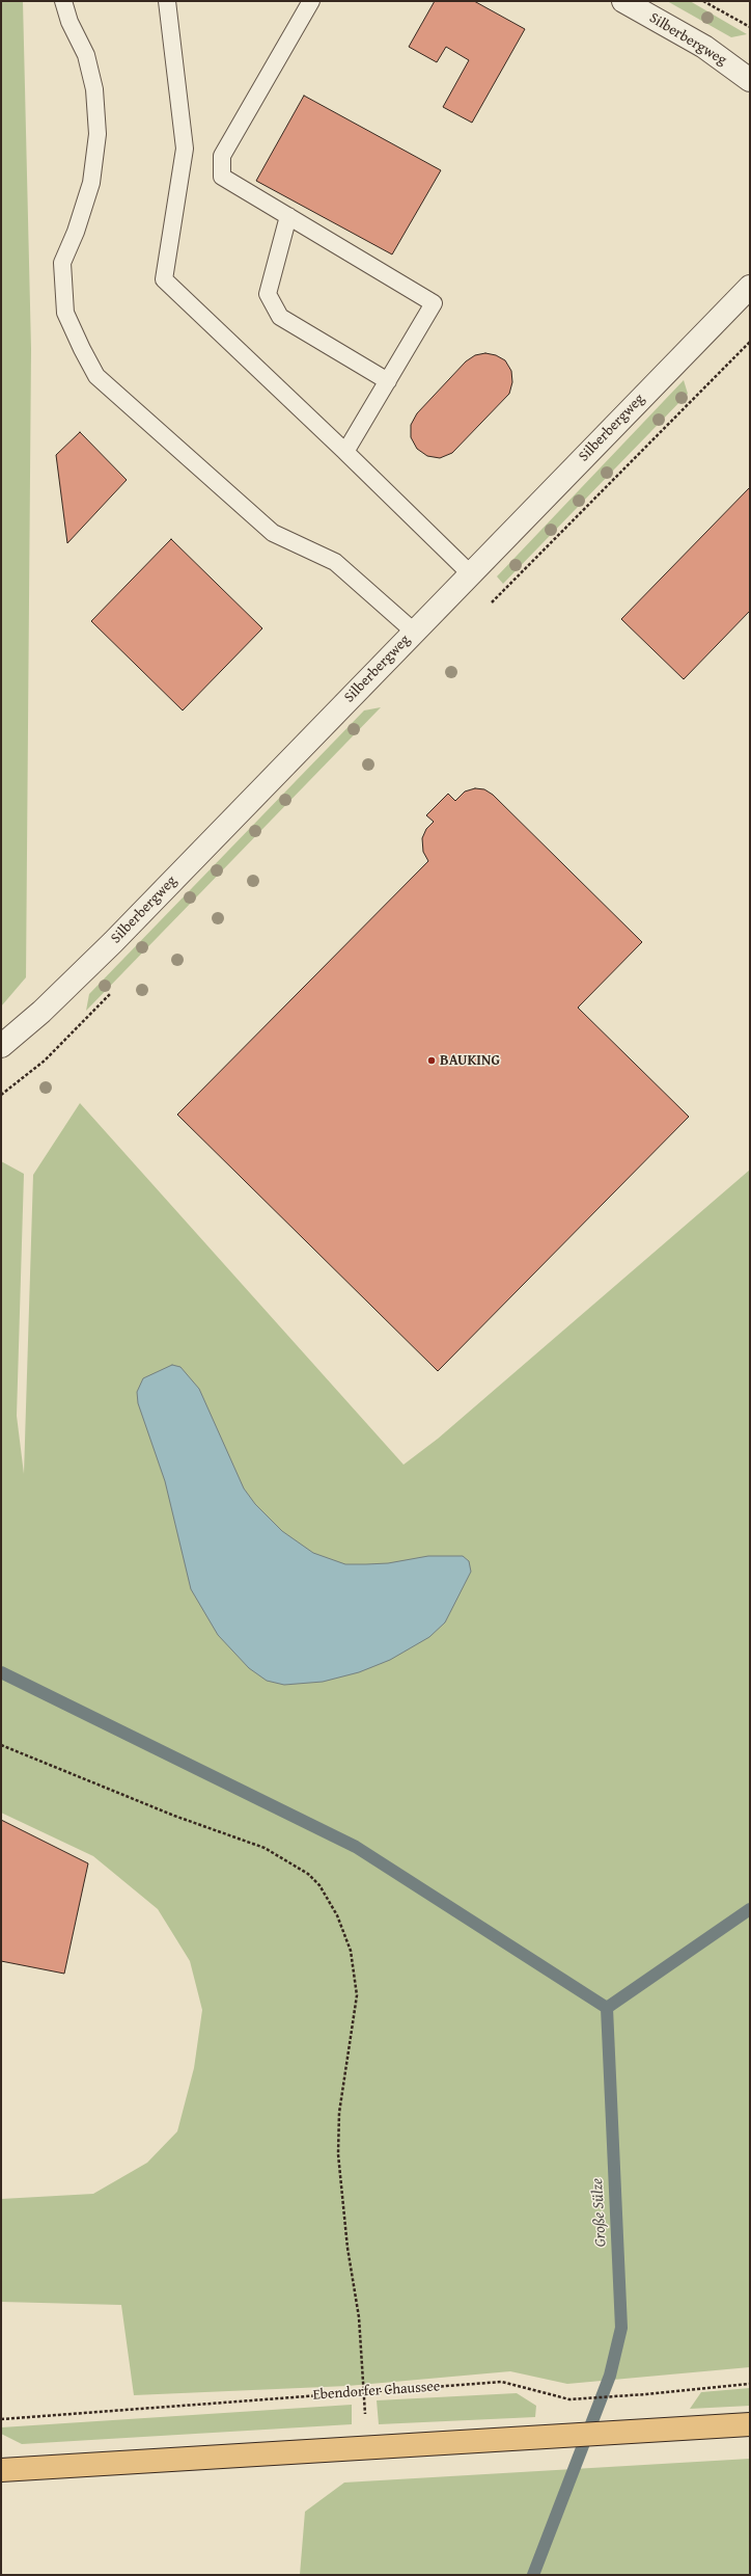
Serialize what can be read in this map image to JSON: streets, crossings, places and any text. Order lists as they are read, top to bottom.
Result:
{
  "streets": {
    "street": ["Silberbergweg"],
    "path": ["Ebendorfer Chaussee"]
  },
  "water": ["Große Sülze"],
  "places": ["BAUKING"]
}
